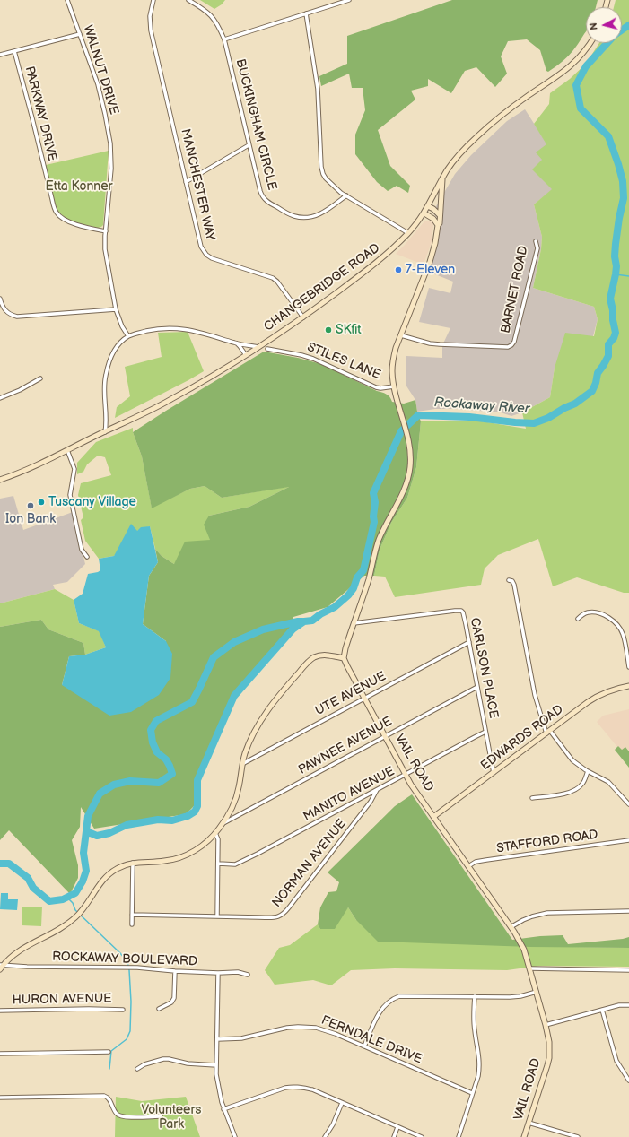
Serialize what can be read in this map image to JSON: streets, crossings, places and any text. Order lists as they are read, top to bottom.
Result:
{
  "streets": {
    "street": [
      "WALNUT DRIVE",
      "PARKWAY DRIVE",
      "BUCKINGHAM CIRCLE",
      "MANCHESTER WAY",
      "CHANGEBRIDGE ROAD",
      "BARNET ROAD",
      "STILES LANE",
      "CARLSON PLACE",
      "UTE AVENUE",
      "EDWARDS ROAD",
      "PAWNEE AVENUE",
      "VAIL ROAD",
      "MANITO AVENUE",
      "STAFFORD ROAD",
      "NORMAN AVENUE",
      "ROCKAWAY BOULEVARD",
      "HURON AVENUE",
      "FERNDALE DRIVE"
    ]
  },
  "crossings": [
    ["WALNUT DRIVE", "PARKWAY DRIVE"],
    ["MANCHESTER WAY", "CHANGEBRIDGE ROAD"],
    ["CHANGEBRIDGE ROAD", "STILES LANE"],
    ["BARNET ROAD", "STILES LANE"],
    ["CARLSON PLACE", "UTE AVENUE"],
    ["CARLSON PLACE", "EDWARDS ROAD"],
    ["CARLSON PLACE", "PAWNEE AVENUE"],
    ["CARLSON PLACE", "MANITO AVENUE"],
    ["UTE AVENUE", "VAIL ROAD"],
    ["EDWARDS ROAD", "VAIL ROAD"],
    ["PAWNEE AVENUE", "VAIL ROAD"],
    ["VAIL ROAD", "MANITO AVENUE"],
    ["VAIL ROAD", "STAFFORD ROAD"],
    ["MANITO AVENUE", "NORMAN AVENUE"]
  ],
  "water": ["Rockaway River"],
  "parks": ["Etta Konner", "Volunteers Park"],
  "places": [
    "7-Eleven",
    "SKfit",
    "Tuscany Village",
    "Ion Bank"
  ],
  "north": "left"
}
